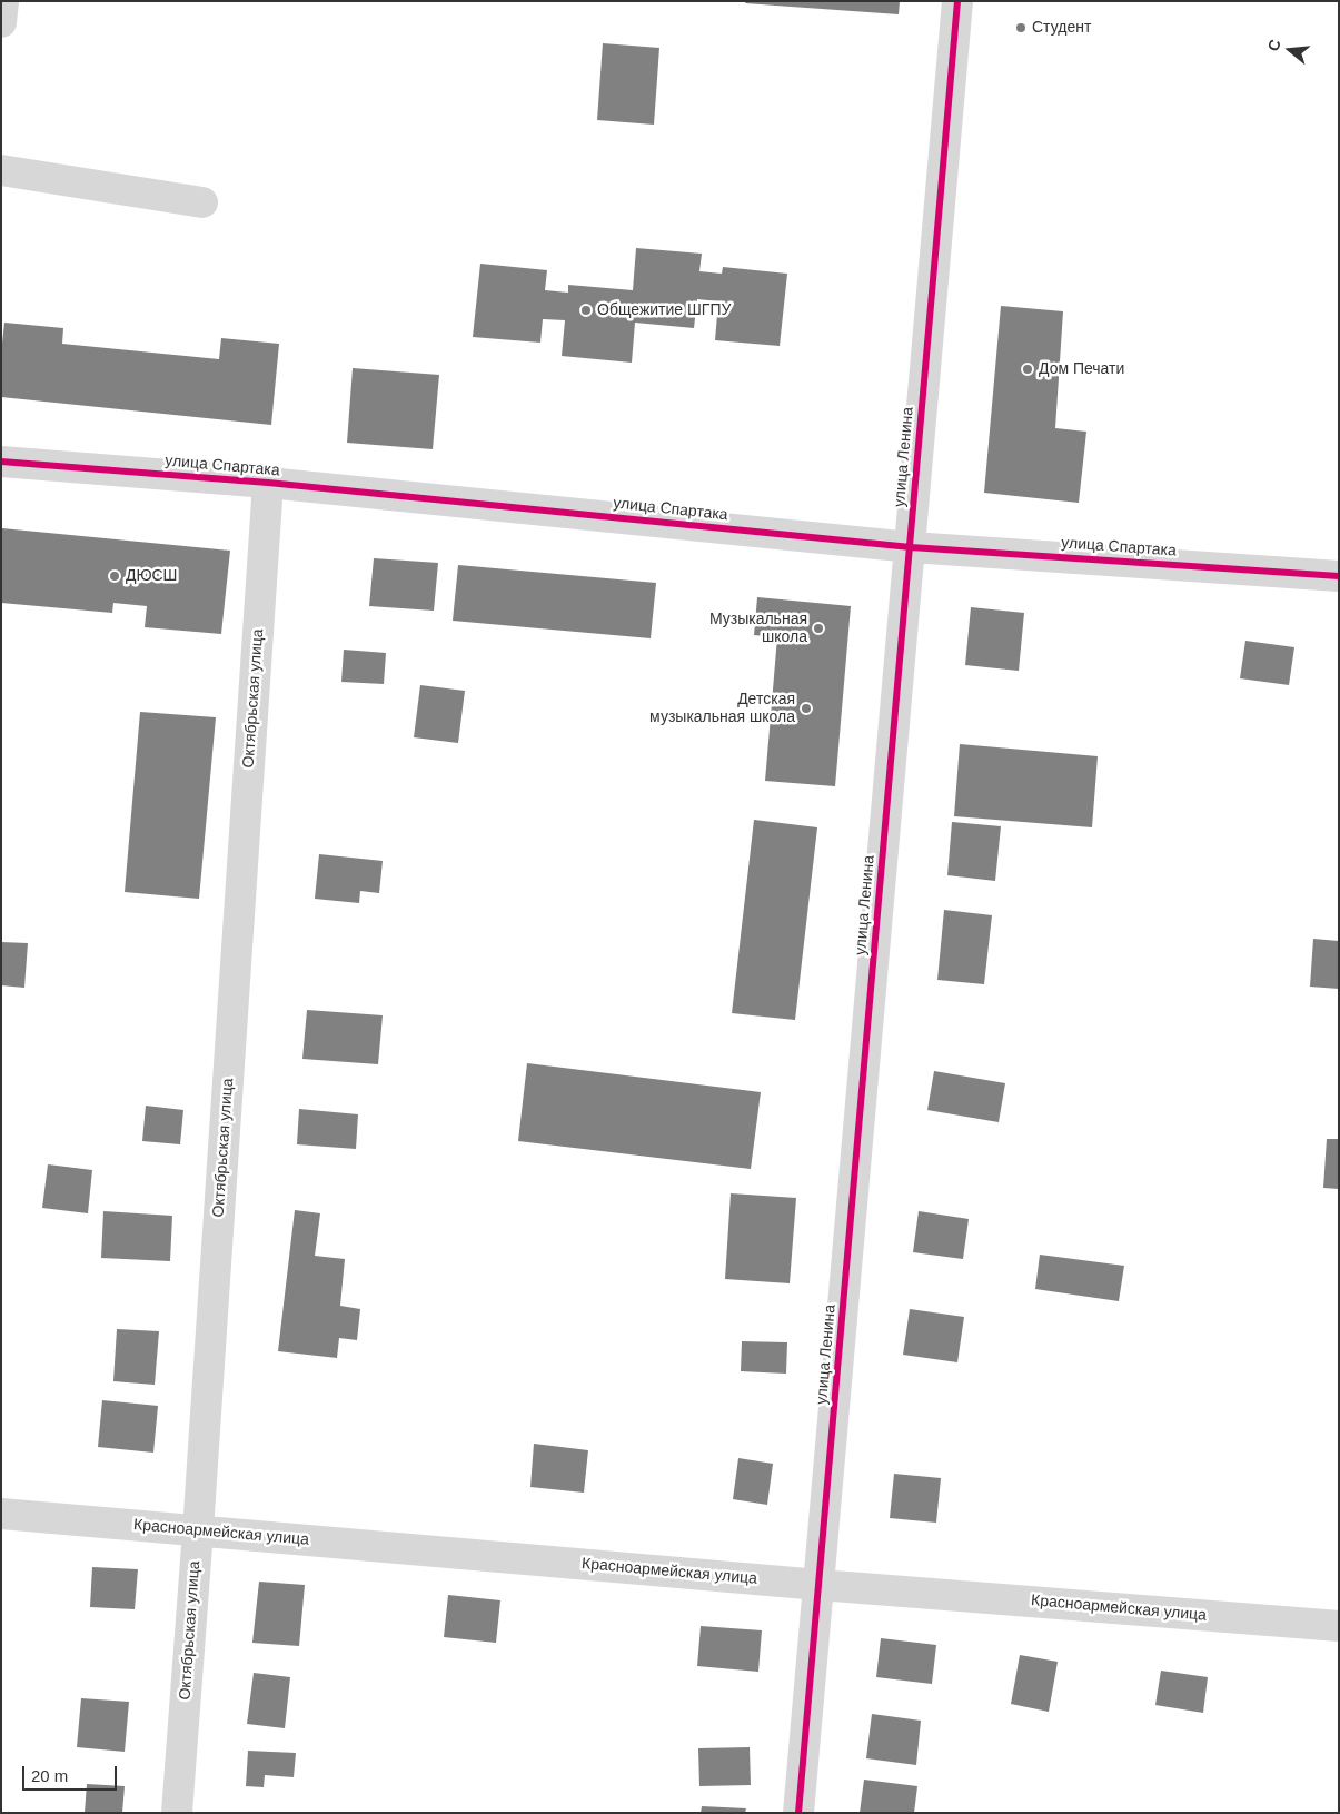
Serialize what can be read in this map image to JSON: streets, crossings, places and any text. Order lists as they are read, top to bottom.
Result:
{
  "streets": {
    "street": [
      "улица Ленина",
      "улица Спартака",
      "Октябрьская улица",
      "Красноармейская улица"
    ]
  },
  "crossings": [
    ["улица Ленина", "улица Спартака"],
    ["улица Ленина", "Красноармейская улица"],
    ["улица Спартака", "Октябрьская улица"],
    ["Октябрьская улица", "Красноармейская улица"]
  ],
  "places": [
    "Студент",
    "Общежитие ШГПУ",
    "Дом Печати",
    "ДЮСШ",
    "Музыкальная школа",
    "Детская музыкальная школа"
  ],
  "scale_bar": "20 m",
  "north": "left"
}
